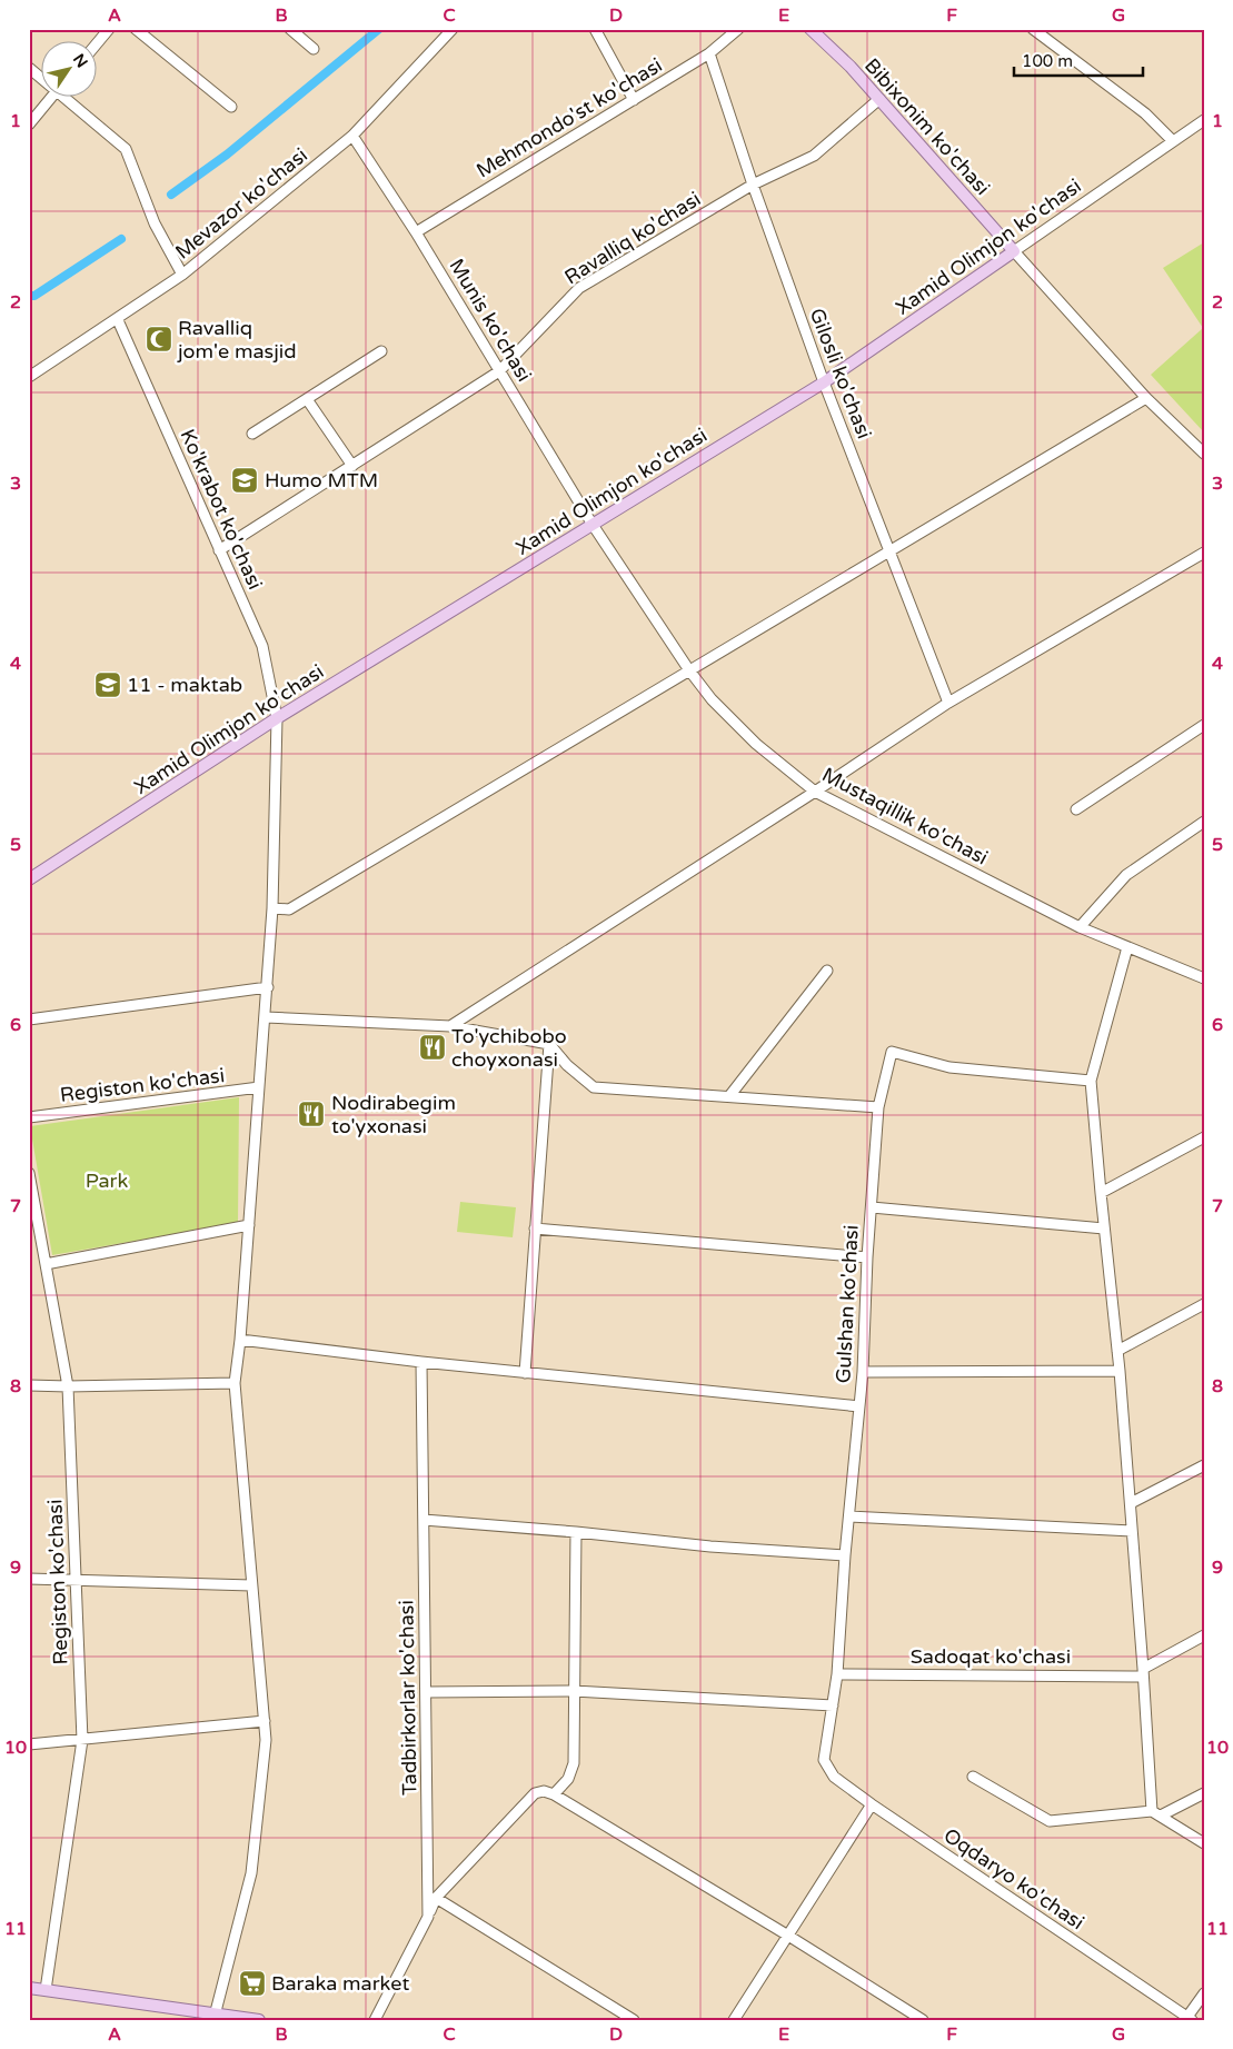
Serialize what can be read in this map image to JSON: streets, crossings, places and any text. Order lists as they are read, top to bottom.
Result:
{
  "streets": {
    "main road": ["Bibixonim ko'chasi", "Xamid Olimjon ko'chasi"],
    "street": [
      "Mehmondo'st ko'chasi",
      "Mevazor ko'chasi",
      "Ravalliq ko'chasi",
      "Munis ko'chasi",
      "Gilosli ko'chasi",
      "Ko'krabot ko'chasi",
      "Mustaqillik ko'chasi",
      "Registon ko'chasi",
      "Gulshan ko'chasi",
      "Sadoqat ko'chasi",
      "Tadbirkorlar ko'chasi",
      "Oqdaryo ko'chasi"
    ]
  },
  "crossings": [
    ["Mehmondo'st ko'chasi", "Munis ko'chasi"],
    ["Mehmondo'st ko'chasi", "Gilosli ko'chasi"],
    ["Bibixonim ko'chasi", "Ravalliq ko'chasi"],
    ["Bibixonim ko'chasi", "Xamid Olimjon ko'chasi"],
    ["Mevazor ko'chasi", "Munis ko'chasi"],
    ["Mevazor ko'chasi", "Ko'krabot ko'chasi"],
    ["Ravalliq ko'chasi", "Munis ko'chasi"],
    ["Ravalliq ko'chasi", "Gilosli ko'chasi"],
    ["Ravalliq ko'chasi", "Ko'krabot ko'chasi"],
    ["Xamid Olimjon ko'chasi", "Munis ko'chasi"],
    ["Xamid Olimjon ko'chasi", "Gilosli ko'chasi"],
    ["Xamid Olimjon ko'chasi", "Ko'krabot ko'chasi"],
    ["Xamid Olimjon ko'chasi", "Mustaqillik ko'chasi"],
    ["Munis ko'chasi", "Mustaqillik ko'chasi"],
    ["Ko'krabot ko'chasi", "Registon ko'chasi"],
    ["Gulshan ko'chasi", "Sadoqat ko'chasi"],
    ["Gulshan ko'chasi", "Oqdaryo ko'chasi"]
  ],
  "parks": ["Park"],
  "places": {
    "mosque": ["Ravalliq jom'e masjid"],
    "school or university": ["Humo MTM", "11 - maktab"],
    "restaurant": ["To'ychibobo choyxonasi", "Nodirabegim to'yxonasi"],
    "supermarket": ["Baraka market"]
  },
  "scale_bar": "100 m",
  "north": "top right",
  "grid": {
    "columns": [
      "A",
      "B",
      "C",
      "D",
      "E",
      "F",
      "G"
    ],
    "rows": [
      "1",
      "2",
      "3",
      "4",
      "5",
      "6",
      "7",
      "8",
      "9",
      "10",
      "11"
    ]
  }
}
